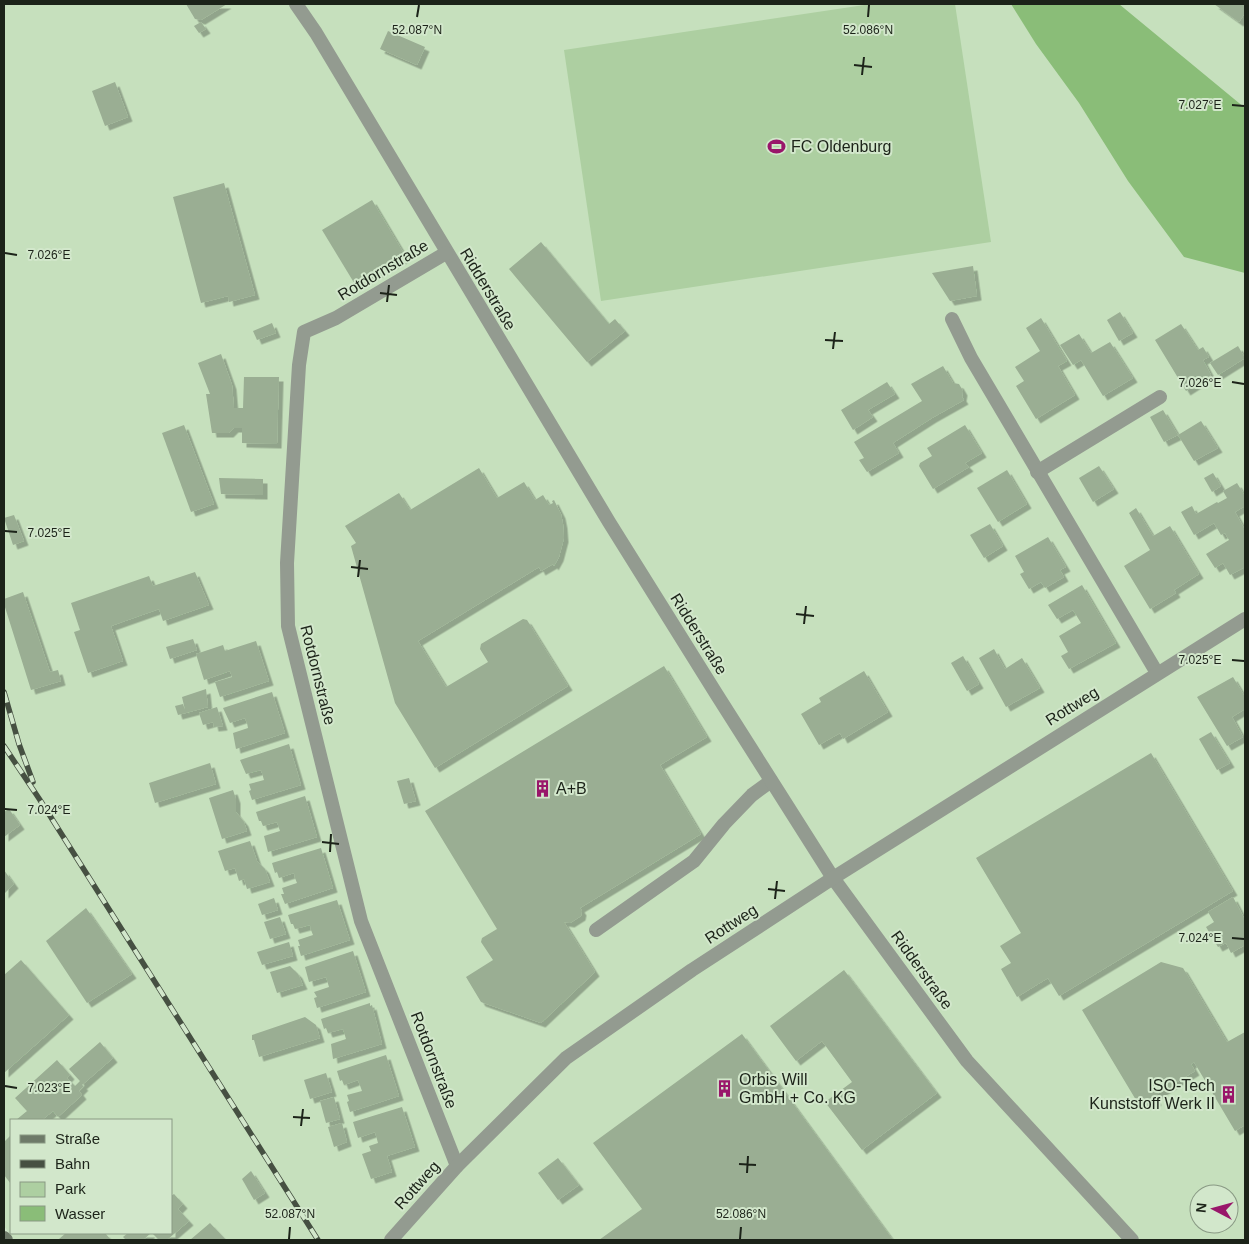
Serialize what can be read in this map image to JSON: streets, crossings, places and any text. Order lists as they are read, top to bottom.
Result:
{
  "streets": {
    "street": ["Rotdornstraße", "Ridderstraße", "Rottweg"]
  },
  "crossings": [
    ["Rotdornstraße", "Ridderstraße"],
    ["Rotdornstraße", "Rottweg"],
    ["Ridderstraße", "Rottweg"]
  ],
  "places": {
    "sports": ["FC Oldenburg"],
    "building": ["A+B", "Orbis Will GmbH + Co. KG", "ISO-Tech Kunststoff Werk II"]
  },
  "legend": [
    "Straße",
    "Bahn",
    "Park",
    "Wasser"
  ],
  "north": "left",
  "coordinates": [
    "52.087°N",
    "52.086°N",
    "7.027°E",
    "7.026°E",
    "7.025°E",
    "7.024°E",
    "7.023°E"
  ]
}
